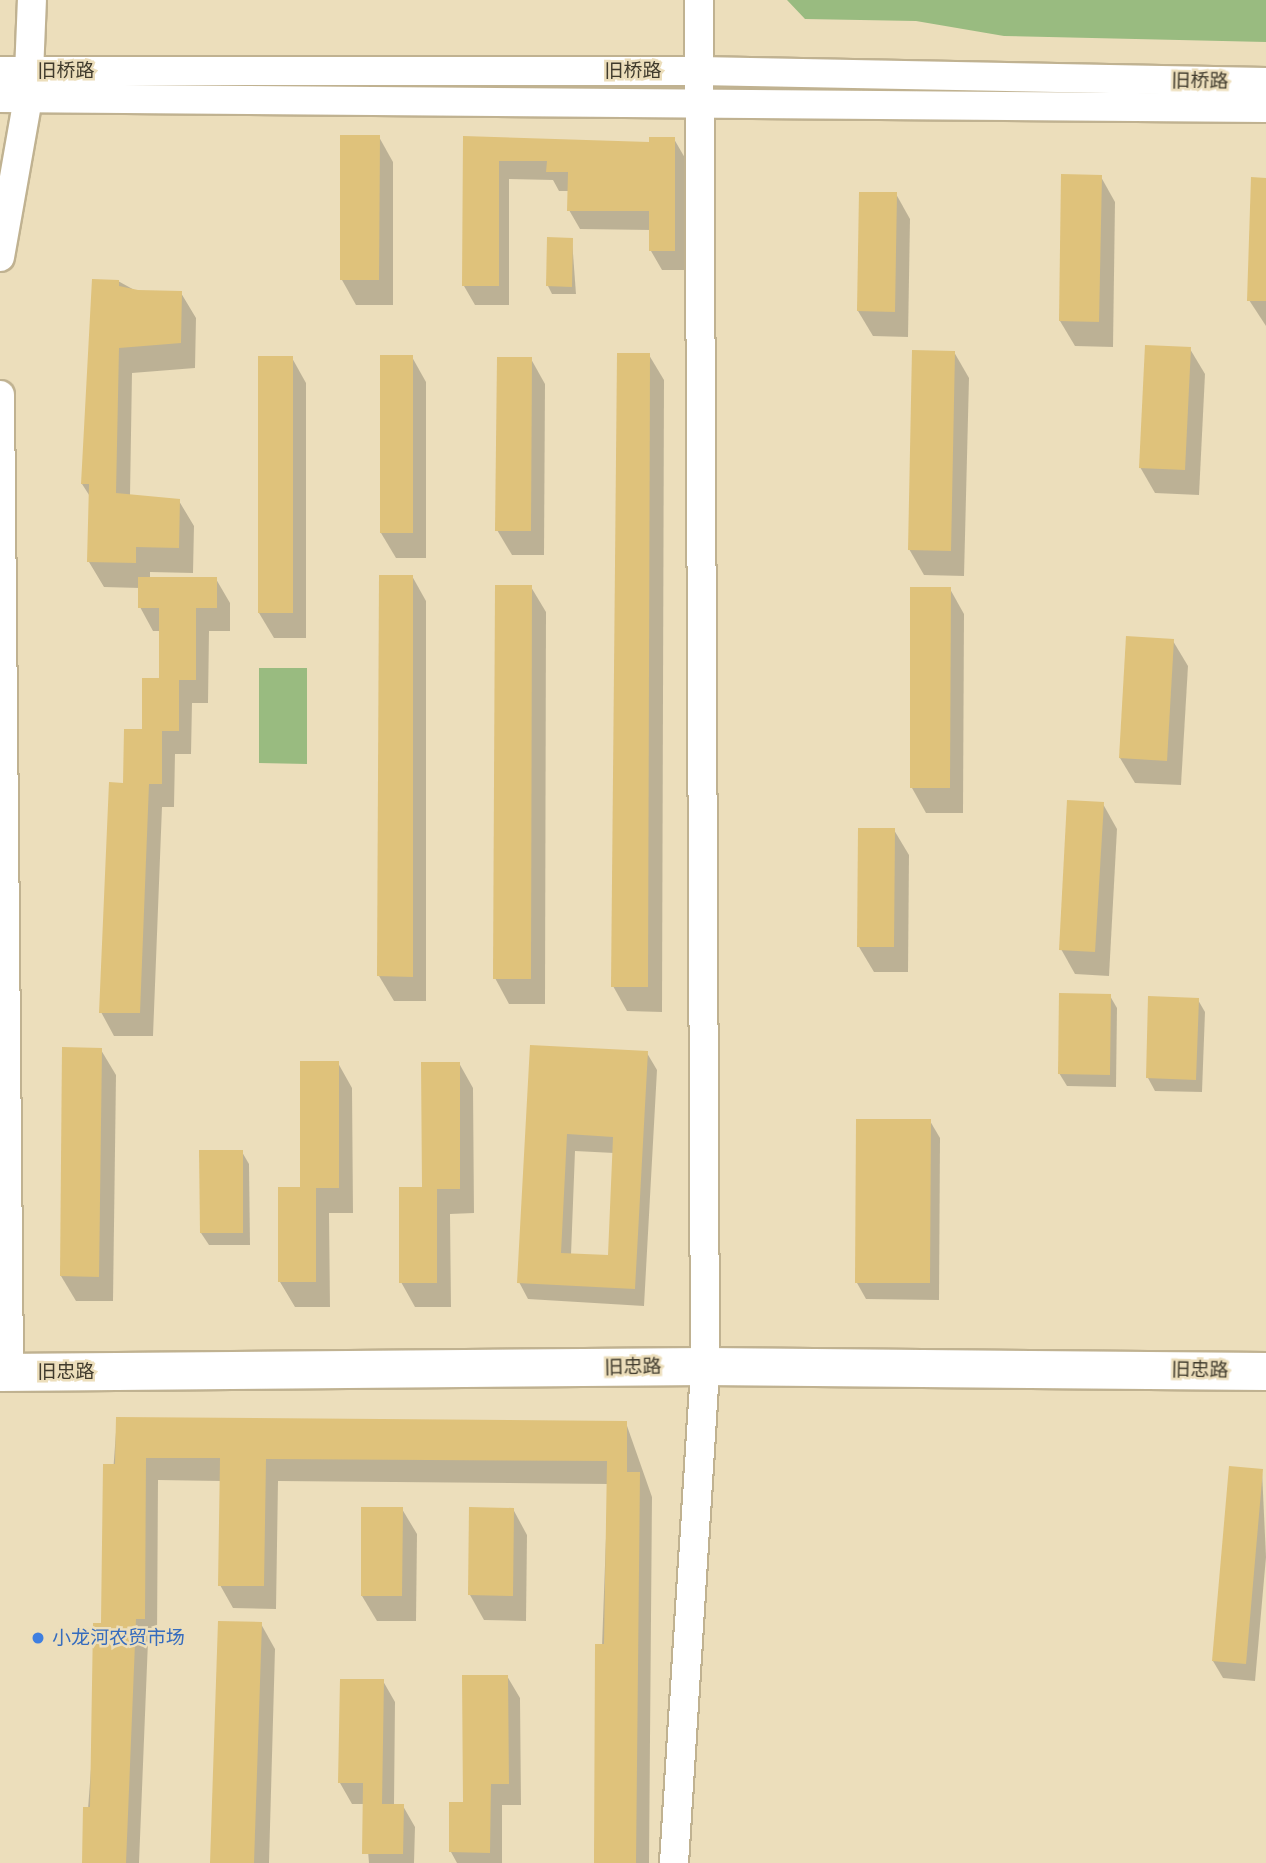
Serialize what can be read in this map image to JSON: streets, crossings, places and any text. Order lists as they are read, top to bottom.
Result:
{
  "streets": {
    "main road": ["旧忠路"],
    "street": ["旧桥路"]
  },
  "places": ["小龙河农贸市场"]
}
